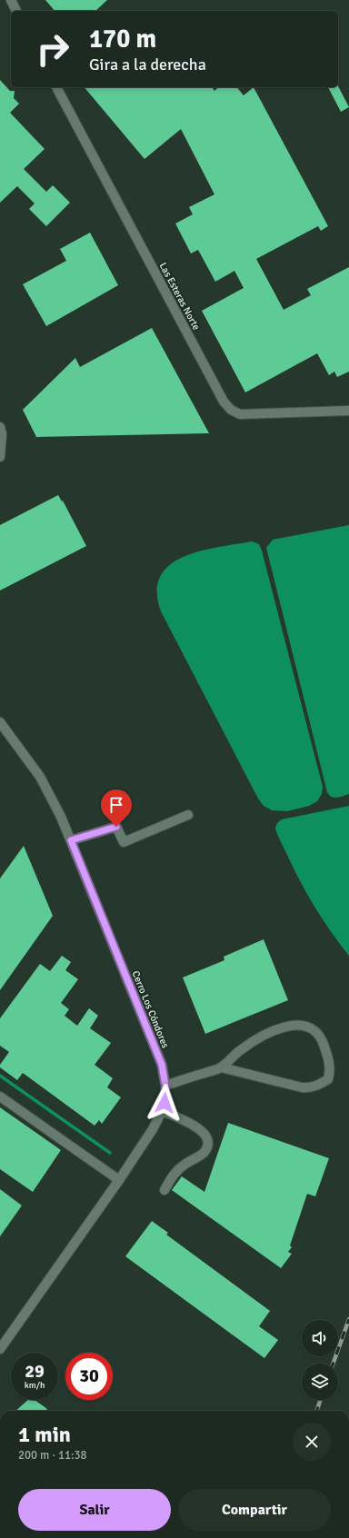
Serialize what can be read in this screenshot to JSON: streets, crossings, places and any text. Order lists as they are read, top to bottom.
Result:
{
  "streets": {
    "street": ["Las Esteras Norte", "Cerro Los Cóndores"]
  },
  "page": {
    "turn": ["170 m", "Gira a la derecha"],
    "speed": "29 km/h",
    "limit": "30",
    "heading": ["1 min", "200 m · 11:38"],
    "buttons": ["Salir", "Compartir"]
  }
}
